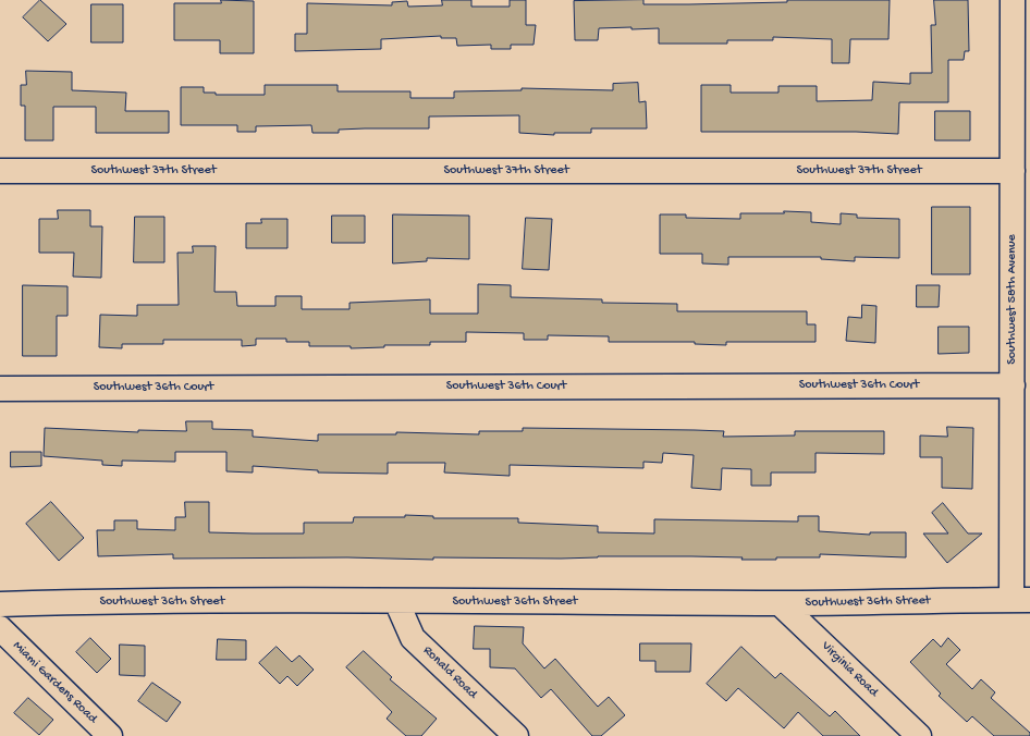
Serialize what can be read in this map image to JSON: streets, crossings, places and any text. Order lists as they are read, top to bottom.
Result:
{
  "streets": {
    "street": [
      "Southwest 37th Street",
      "Southwest 58th Avenue",
      "Southwest 36th Court",
      "Southwest 36th Street",
      "Virginia Road",
      "Ronald Road",
      "Miami Gardens Road"
    ]
  },
  "crossings": [
    ["Southwest 37th Street", "Southwest 58th Avenue"],
    ["Southwest 58th Avenue", "Southwest 36th Court"],
    ["Southwest 58th Avenue", "Southwest 36th Street"],
    ["Southwest 36th Street", "Virginia Road"],
    ["Southwest 36th Street", "Ronald Road"]
  ]
}
